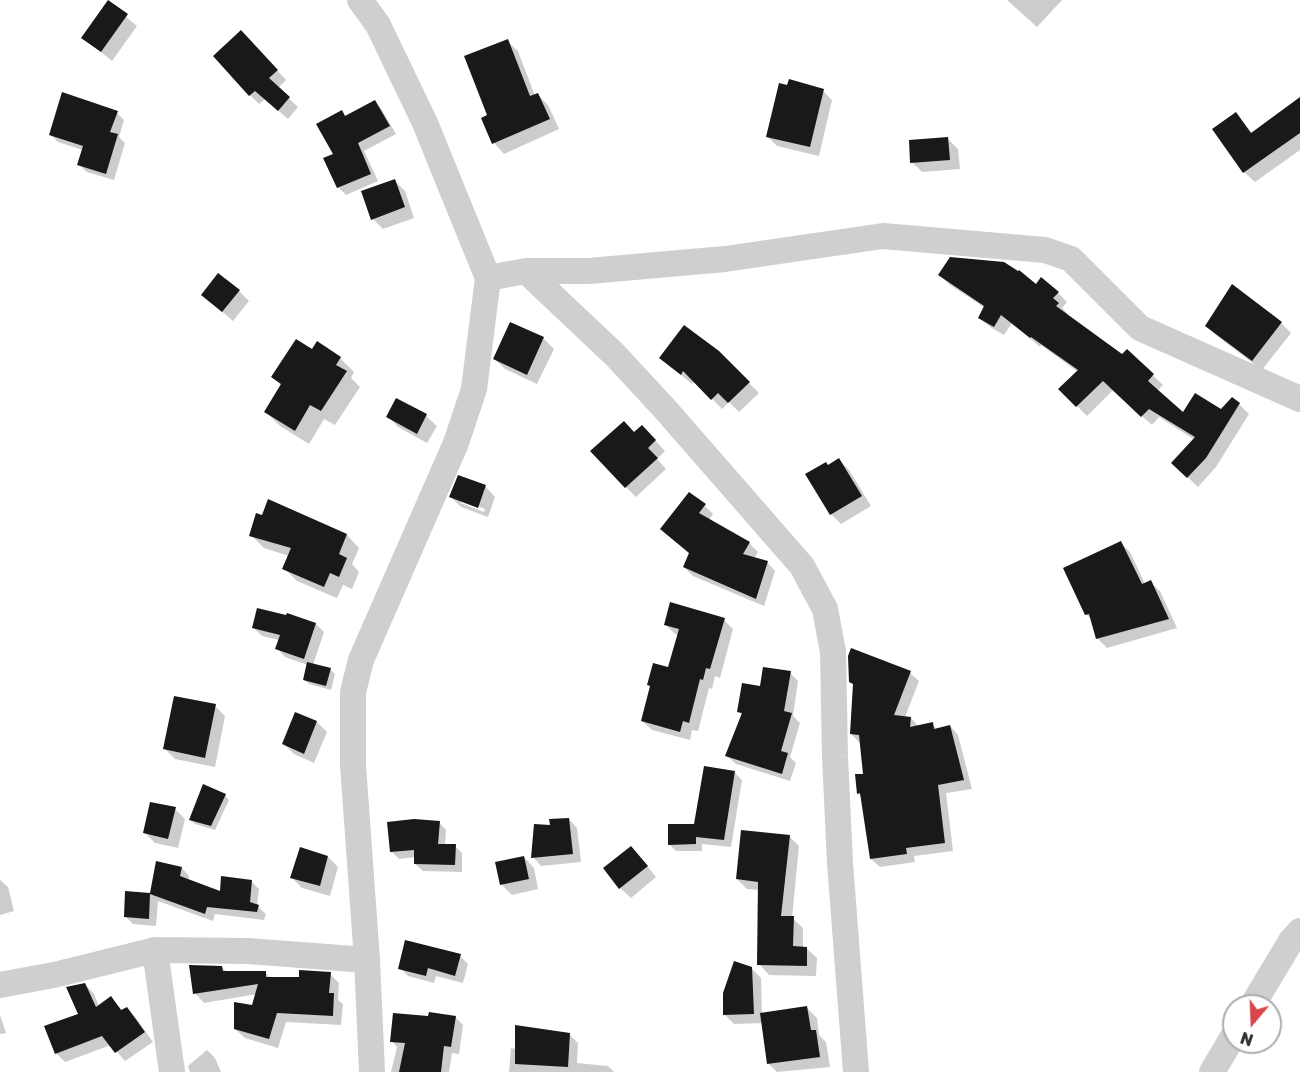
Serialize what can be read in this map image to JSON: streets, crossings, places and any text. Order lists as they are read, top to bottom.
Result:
{
  "north": "bottom"
}
